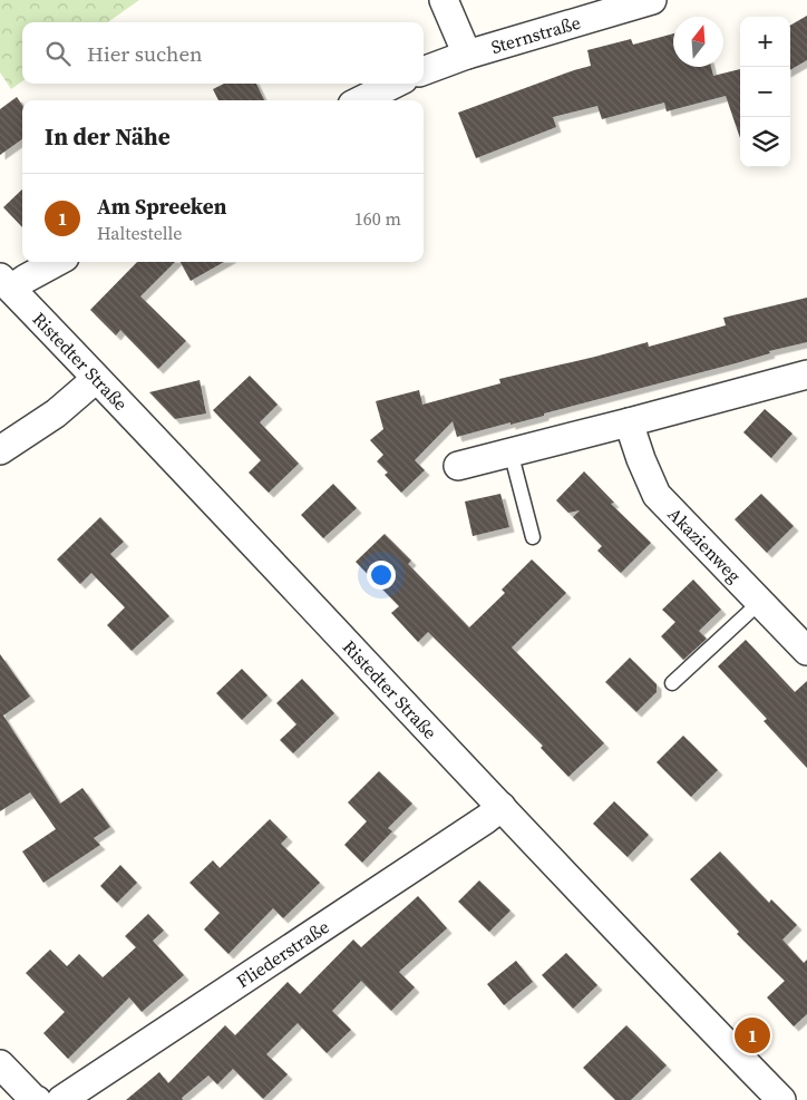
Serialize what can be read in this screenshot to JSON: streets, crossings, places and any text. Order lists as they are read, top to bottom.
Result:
{
  "streets": {
    "street": [
      "Sternstraße",
      "Ristedter Straße",
      "Akazienweg",
      "Fliederstraße"
    ]
  },
  "crossings": [
    ["Ristedter Straße", "Fliederstraße"]
  ],
  "north": "top",
  "page": {
    "map_buttons": ["+", "−"],
    "search": "Hier suchen",
    "heading": "In der Nähe",
    "list": [
      {
        "mark": "1",
        "name": "Am Spreeken",
        "note": "Haltestelle",
        "value": "160 m"
      }
    ],
    "pins": "1"
  }
}
